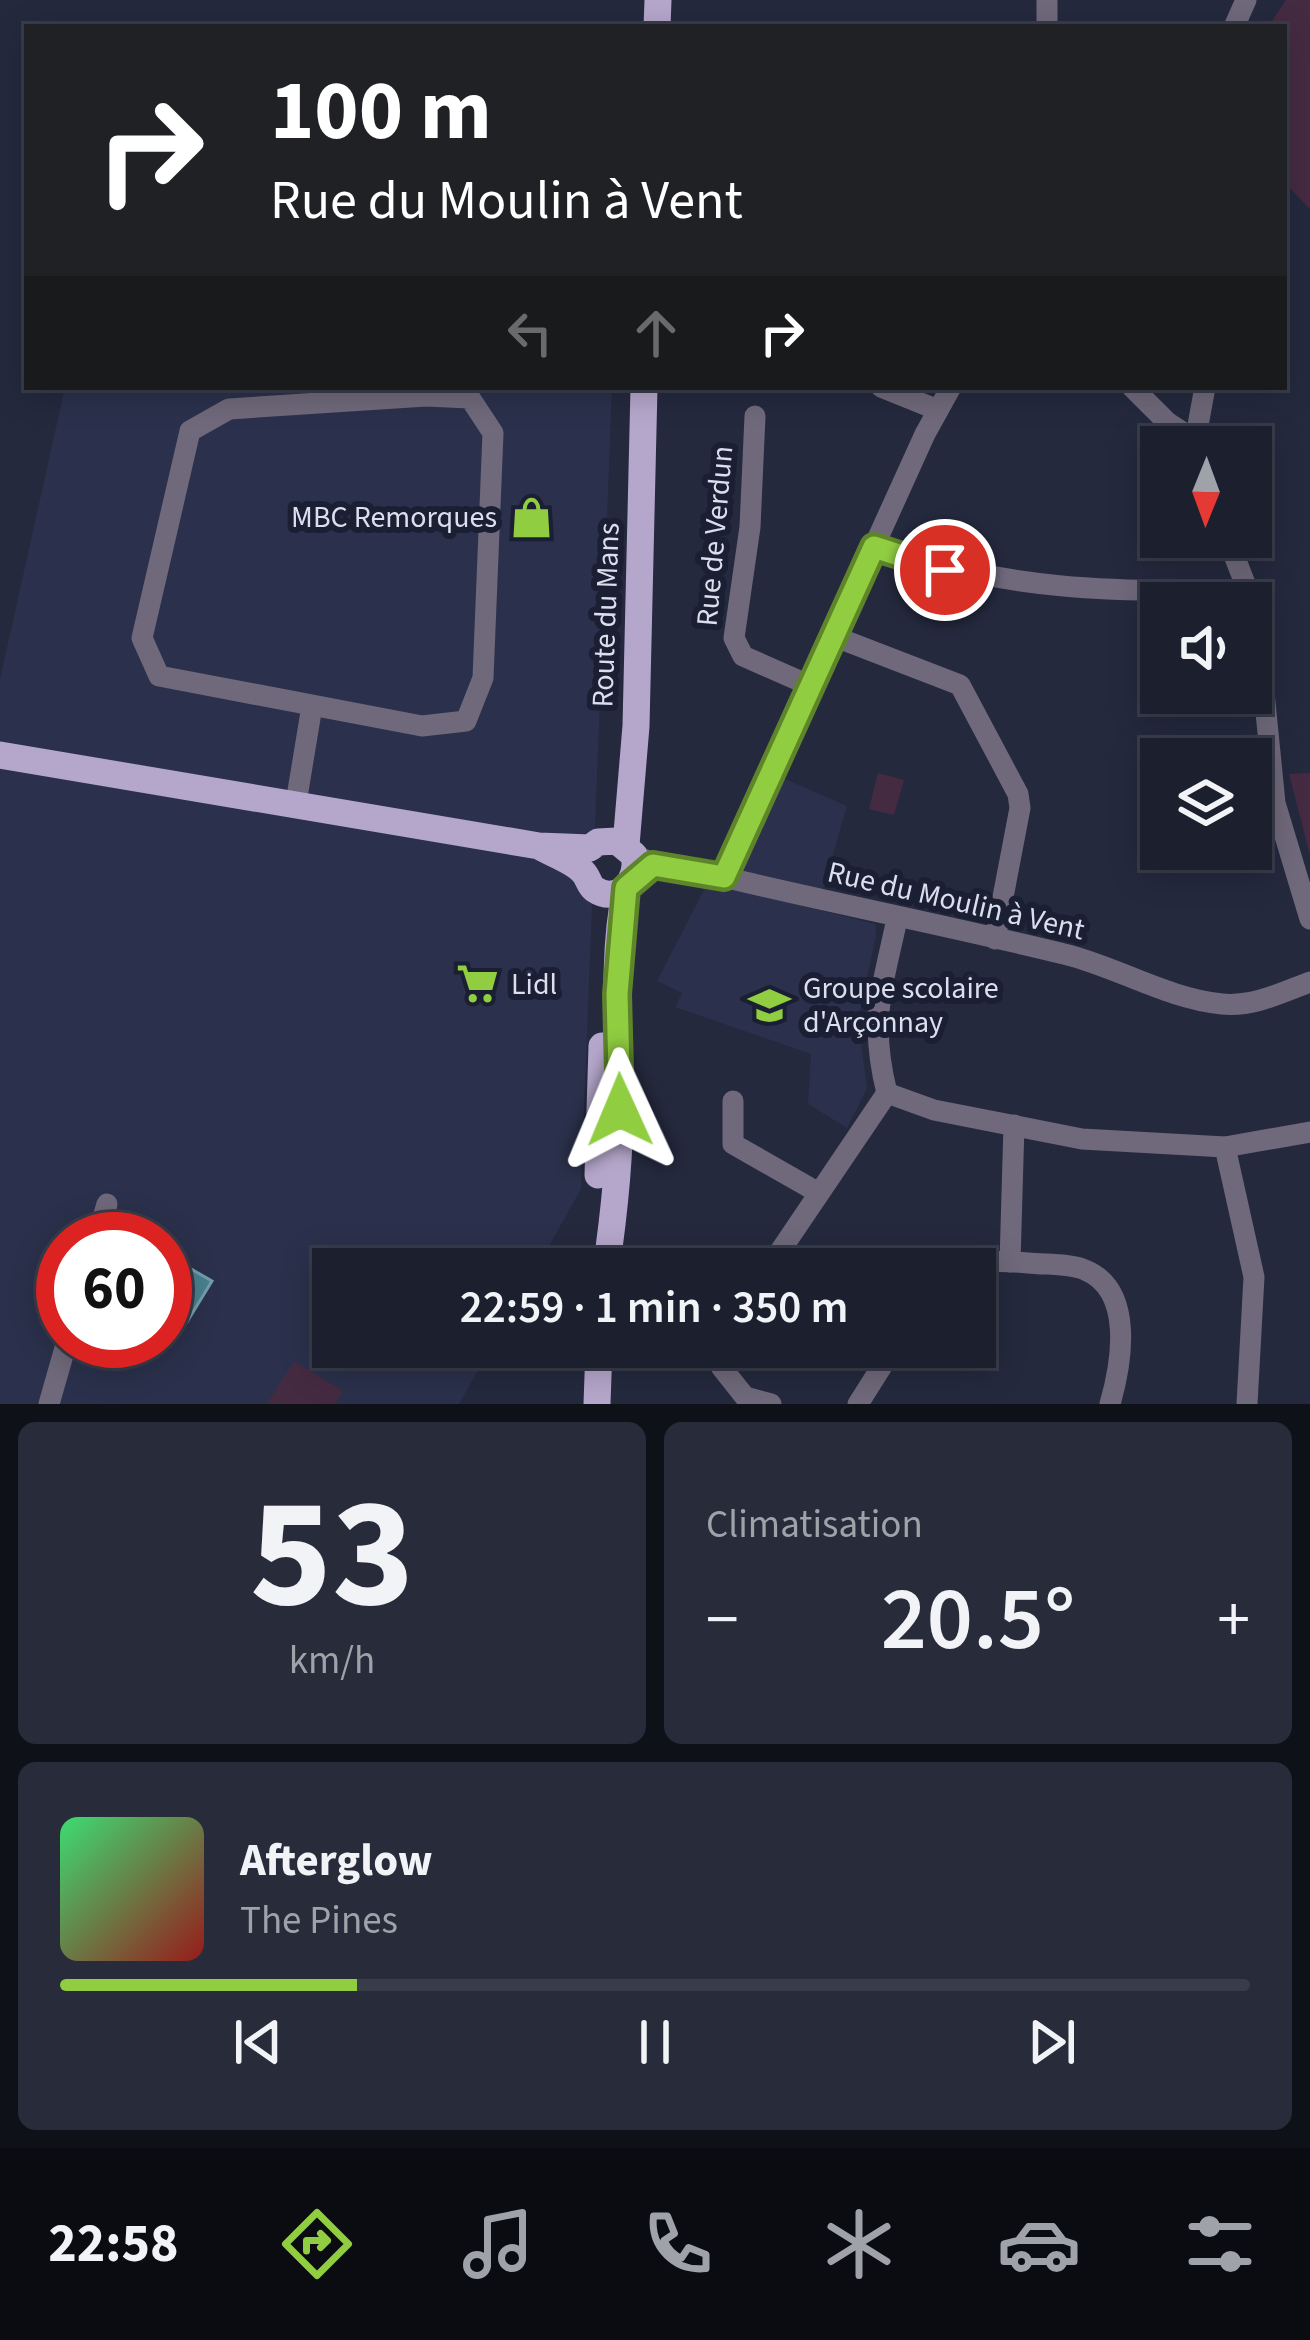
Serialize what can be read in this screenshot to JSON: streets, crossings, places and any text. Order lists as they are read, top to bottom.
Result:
{
  "streets": {
    "main road": ["Route du Mans"],
    "street": ["Rue de Verdun", "Rue du Moulin à Vent"]
  },
  "crossings": [
    ["Route du Mans", "Rue du Moulin à Vent"]
  ],
  "places": {
    "shop": ["MBC Remorques"],
    "supermarket": ["Lidl"],
    "school or university": ["Groupe scolaire d'Arçonnay"]
  },
  "north": "bottom",
  "page": {
    "turn": ["100 m", "Rue du Moulin à Vent"],
    "limit": "60",
    "trip": "22:59 · 1 min · 350 m",
    "tile": [
      ["53", "km/h"],
      "Climatisation"
    ],
    "heat": ["−", "20.5°", "+"],
    "song": ["Afterglow", "The Pines"],
    "tabs": "22:58"
  }
}
